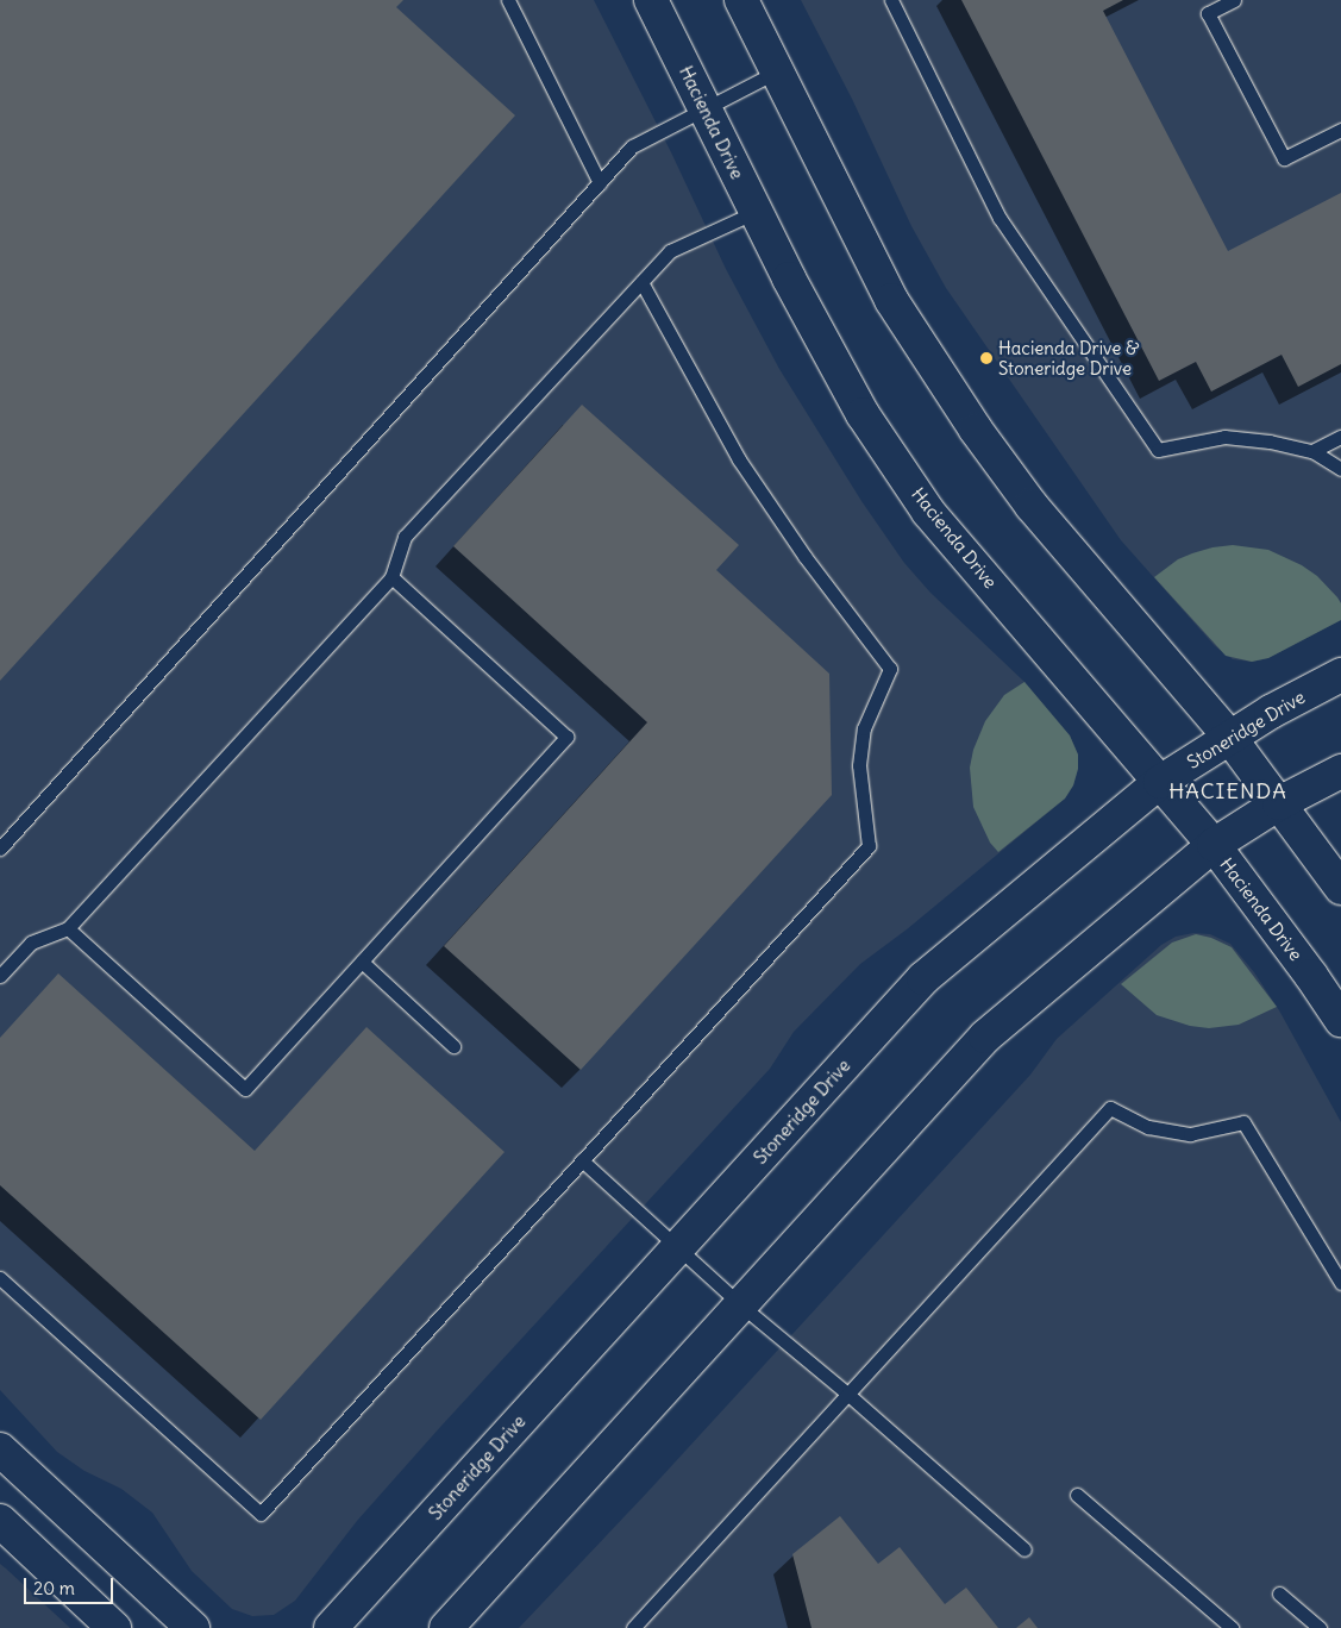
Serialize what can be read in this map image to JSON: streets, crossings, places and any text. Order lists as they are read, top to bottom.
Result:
{
  "streets": {
    "main road": ["Hacienda Drive", "Stoneridge Drive"]
  },
  "crossings": [
    ["Hacienda Drive", "Stoneridge Drive"]
  ],
  "districts": ["HACIENDA"],
  "places": ["Hacienda Drive & Stoneridge Drive"],
  "scale_bar": "20 m"
}
